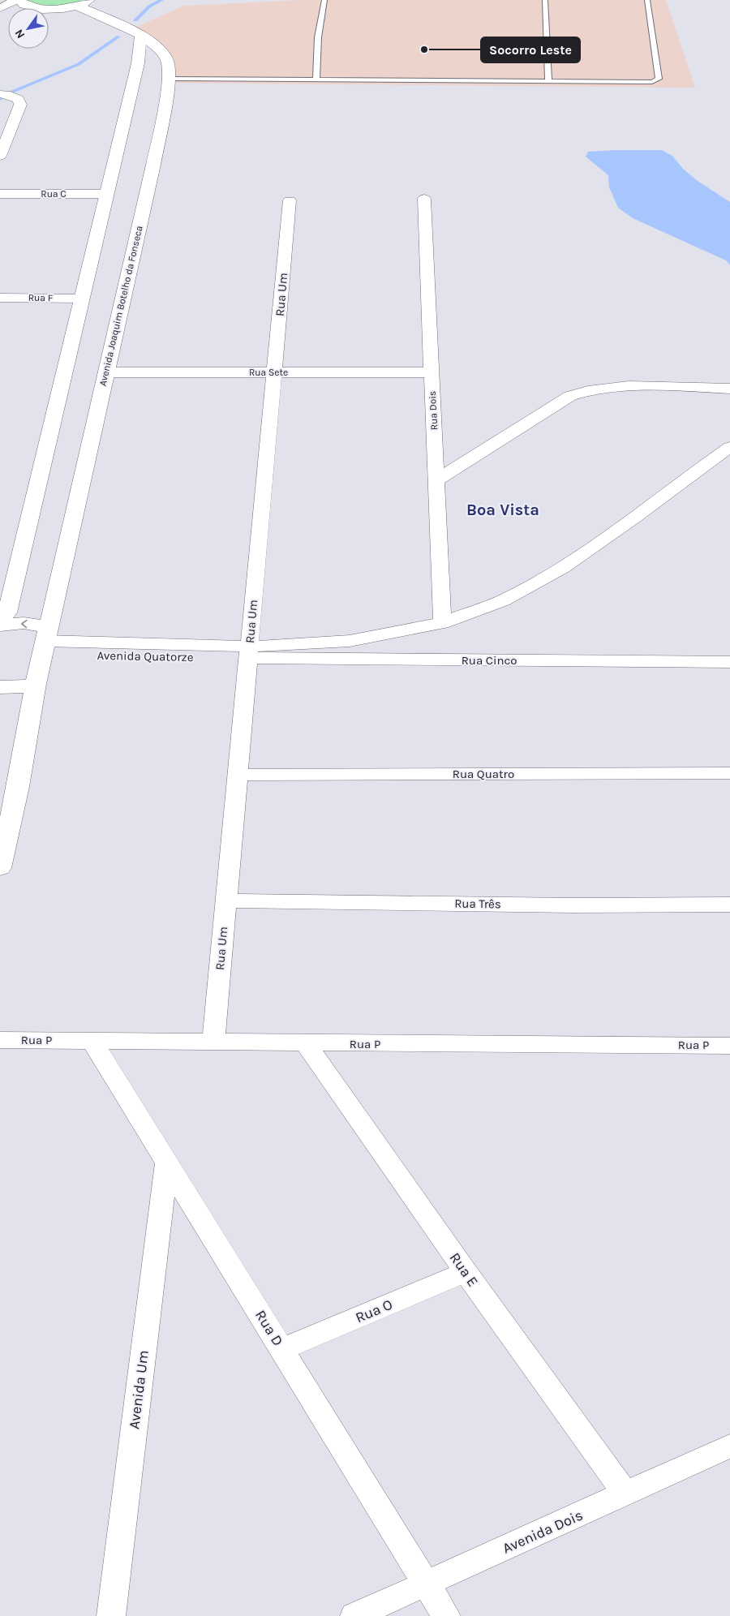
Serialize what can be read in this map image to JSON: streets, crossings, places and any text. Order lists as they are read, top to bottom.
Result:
{
  "streets": {
    "street": [
      "Rua C",
      "Rua Um",
      "Rua F",
      "Avenida Joaquim Botelho da Fonseca",
      "Rua Sete",
      "Rua Dois",
      "Avenida Quatorze",
      "Rua Cinco",
      "Rua Quatro",
      "Rua Três",
      "Rua P",
      "Rua E",
      "Rua O",
      "Rua D",
      "Avenida Um",
      "Avenida Dois"
    ]
  },
  "crossings": [
    ["Rua Um", "Rua Sete"],
    ["Rua Um", "Avenida Quatorze"],
    ["Rua Um", "Rua Cinco"],
    ["Rua Um", "Rua Quatro"],
    ["Rua Um", "Rua Três"],
    ["Rua Um", "Rua P"],
    ["Avenida Joaquim Botelho da Fonseca", "Rua Sete"],
    ["Avenida Joaquim Botelho da Fonseca", "Avenida Quatorze"],
    ["Rua Sete", "Rua Dois"],
    ["Avenida Quatorze", "Rua Cinco"],
    ["Rua P", "Rua E"],
    ["Rua P", "Rua D"],
    ["Rua E", "Rua O"],
    ["Rua E", "Avenida Dois"],
    ["Rua O", "Rua D"],
    ["Rua D", "Avenida Um"],
    ["Rua D", "Avenida Dois"]
  ],
  "districts": ["Boa Vista"],
  "places": ["Socorro Leste"],
  "north": "bottom left"
}
